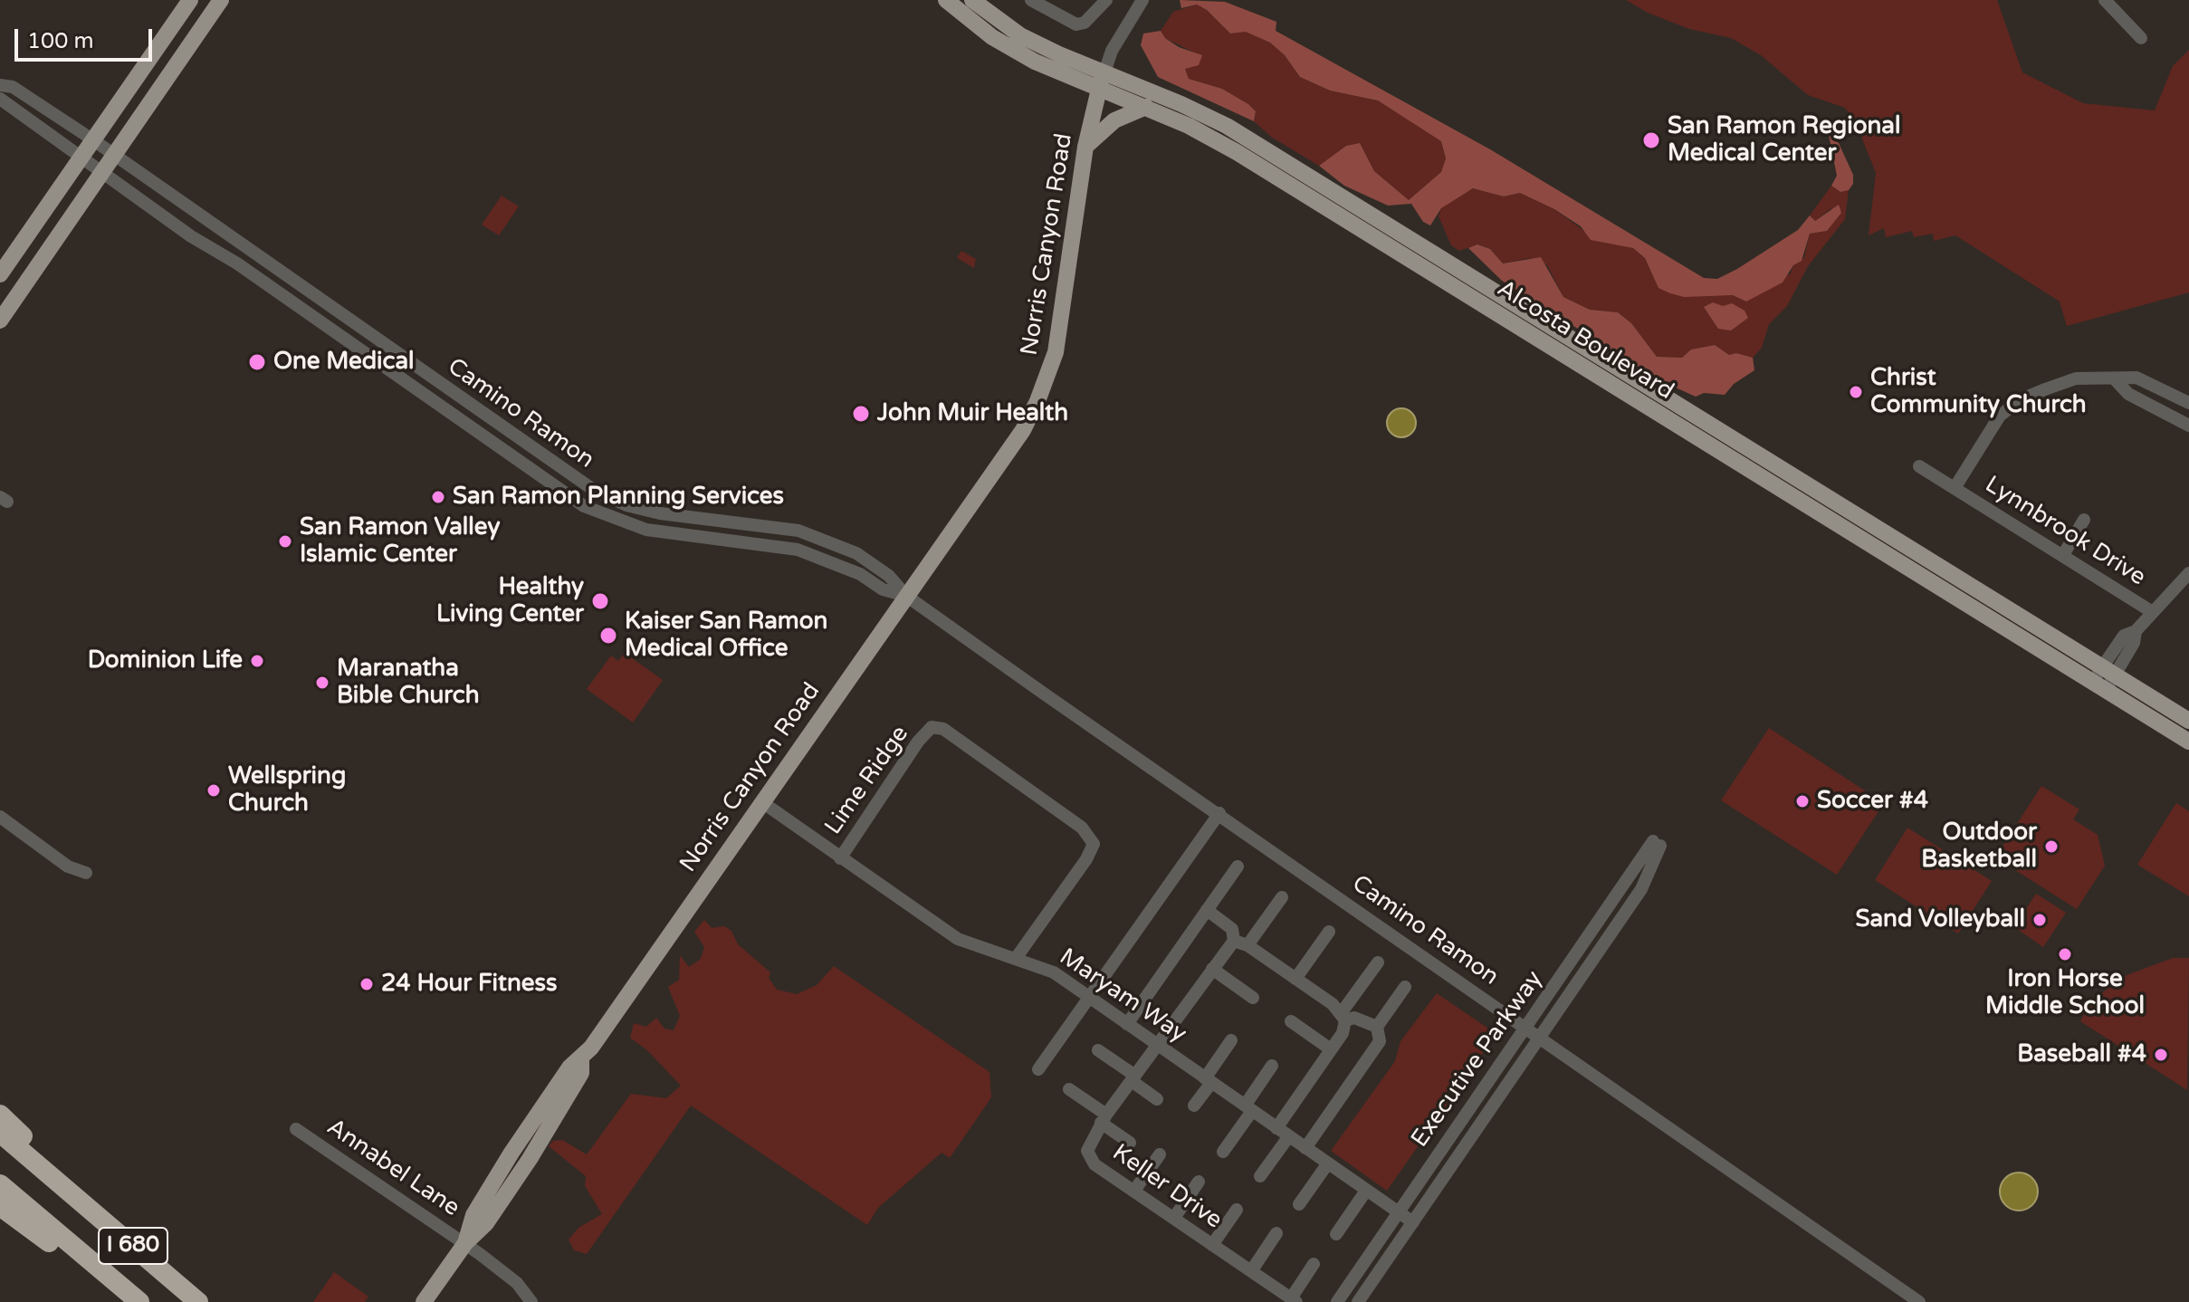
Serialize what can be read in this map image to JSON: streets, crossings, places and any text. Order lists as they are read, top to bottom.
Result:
{
  "streets": {
    "highway": ["I 680"],
    "main road": ["Norris Canyon Road", "Alcosta Boulevard"],
    "street": [
      "Camino Ramon",
      "Lynnbrook Drive",
      "Lime Ridge",
      "Maryam Way",
      "Executive Parkway",
      "Annabel Lane",
      "Keller Drive"
    ]
  },
  "crossings": [
    ["Norris Canyon Road", "Alcosta Boulevard"],
    ["Norris Canyon Road", "Camino Ramon"],
    ["Norris Canyon Road", "Maryam Way"],
    ["Norris Canyon Road", "Annabel Lane"],
    ["Camino Ramon", "Executive Parkway"],
    ["Lime Ridge", "Maryam Way"],
    ["Maryam Way", "Executive Parkway"],
    ["Maryam Way", "Keller Drive"]
  ],
  "places": [
    "San Ramon Regional Medical Center",
    "One Medical",
    "Christ Community Church",
    "John Muir Health",
    "San Ramon Planning Services",
    "San Ramon Valley Islamic Center",
    "Healthy Living Center",
    "Kaiser San Ramon Medical Office",
    "Dominion Life",
    "Maranatha Bible Church",
    "Wellspring Church",
    "Soccer #4",
    "Outdoor Basketball",
    "Sand Volleyball",
    "Iron Horse Middle School",
    "24 Hour Fitness",
    "Baseball #4"
  ],
  "scale_bar": "100 m"
}
